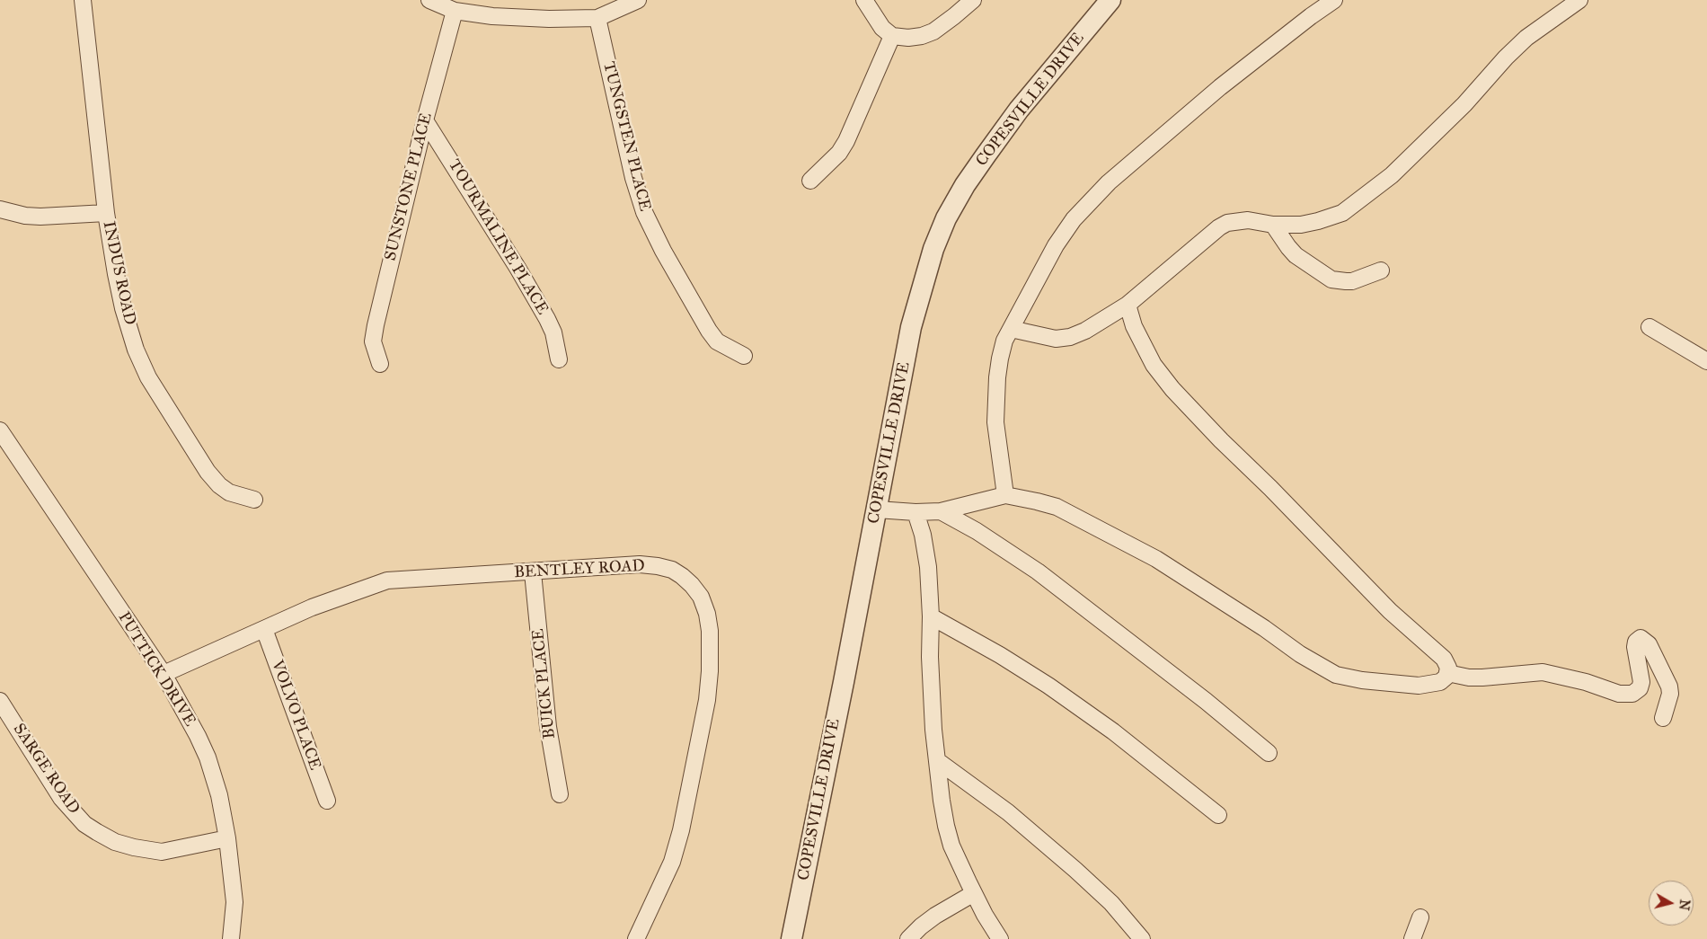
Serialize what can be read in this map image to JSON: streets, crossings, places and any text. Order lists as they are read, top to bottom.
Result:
{
  "streets": {
    "street": [
      "COPESVILLE DRIVE",
      "TUNGSTEN PLACE",
      "SUNSTONE PLACE",
      "TOURMALINE PLACE",
      "INDUS ROAD",
      "BENTLEY ROAD",
      "PUTTICK DRIVE",
      "BUICK PLACE",
      "VOLVO PLACE",
      "SARGE ROAD"
    ]
  },
  "crossings": [
    ["SUNSTONE PLACE", "TOURMALINE PLACE"],
    ["BENTLEY ROAD", "PUTTICK DRIVE"],
    ["BENTLEY ROAD", "BUICK PLACE"],
    ["BENTLEY ROAD", "VOLVO PLACE"],
    ["PUTTICK DRIVE", "SARGE ROAD"]
  ],
  "north": "right"
}
